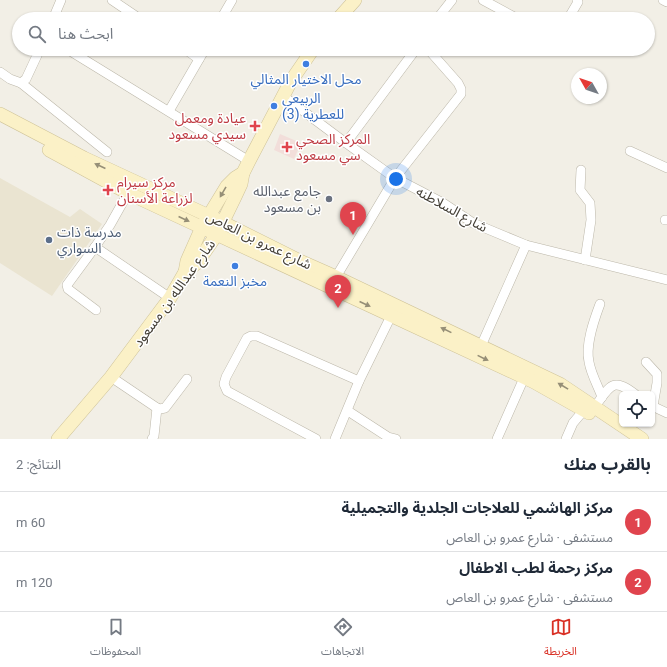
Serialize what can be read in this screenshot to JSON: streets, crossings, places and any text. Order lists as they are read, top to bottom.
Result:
{
  "streets": {
    "street": ["شارع السلاطنه", "شارع عمرو بن العاص", "شارع عبدالله بن مسعود"]
  },
  "crossings": [
    ["شارع السلاطنه", "شارع عبدالله بن مسعود"],
    ["شارع عمرو بن العاص", "شارع عبدالله بن مسعود"]
  ],
  "places": {
    "other": [
      "محل الاختيار المثالي",
      "الربيعي (3) للعطرية",
      "جامع عبدالله بن مسعود",
      "مدرسة ذات السواري",
      "مخبز النعمة"
    ],
    "health": ["عيادة ومعمل سيدي مسعود", "المركز الصحي سي مسعود", "مركز سيرام لزراعة الأسنان"]
  },
  "north": "top left",
  "page": {
    "search": "ابحث هنا",
    "pins": ["1", "2"],
    "heading": ["بالقرب منك", "النتائج: 2"],
    "list": [
      {
        "mark": "1",
        "name": "مركز الهاشمي للعلاجات الجلدية والتجميلية",
        "note": "مستشفى · شارع عمرو بن العاص",
        "value": "60 m"
      },
      {
        "mark": "2",
        "name": "مركز رحمة لطب الاطفال",
        "note": "مستشفى · شارع عمرو بن العاص",
        "value": "120 m"
      }
    ],
    "nav": ["الخريطة", "الاتجاهات", "المحفوظات"]
  }
}
